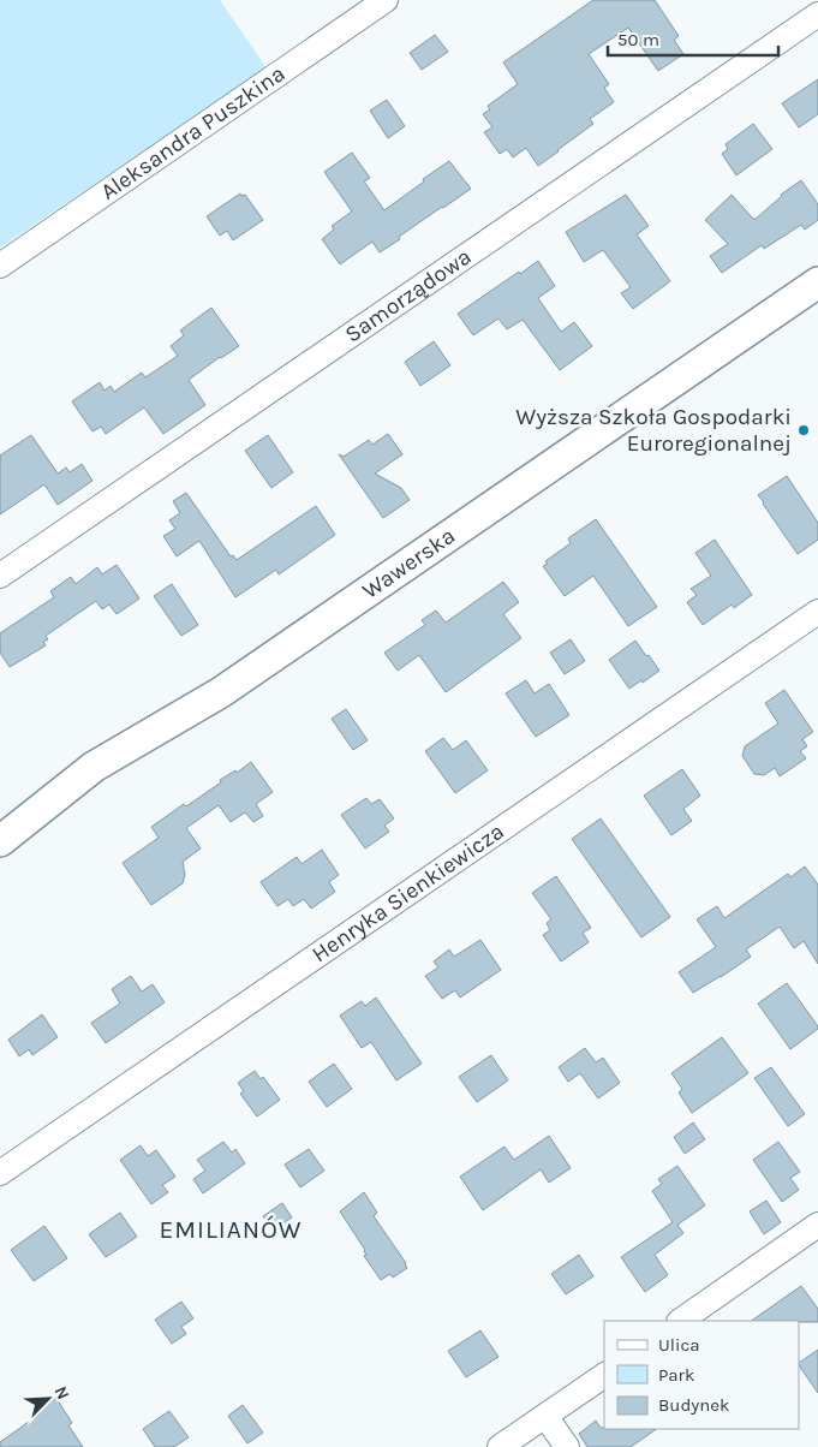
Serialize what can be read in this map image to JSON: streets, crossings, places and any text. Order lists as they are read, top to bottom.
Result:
{
  "streets": {
    "street": [
      "Aleksandra Puszkina",
      "Samorządowa",
      "Wawerska",
      "Henryka Sienkiewicza"
    ]
  },
  "districts": ["EMILIANÓW"],
  "places": ["Wyższa Szkoła Gospodarki Euroregionalnej"],
  "legend": ["Ulica", "Park", "Budynek"],
  "scale_bar": "50 m",
  "north": "top right"
}
